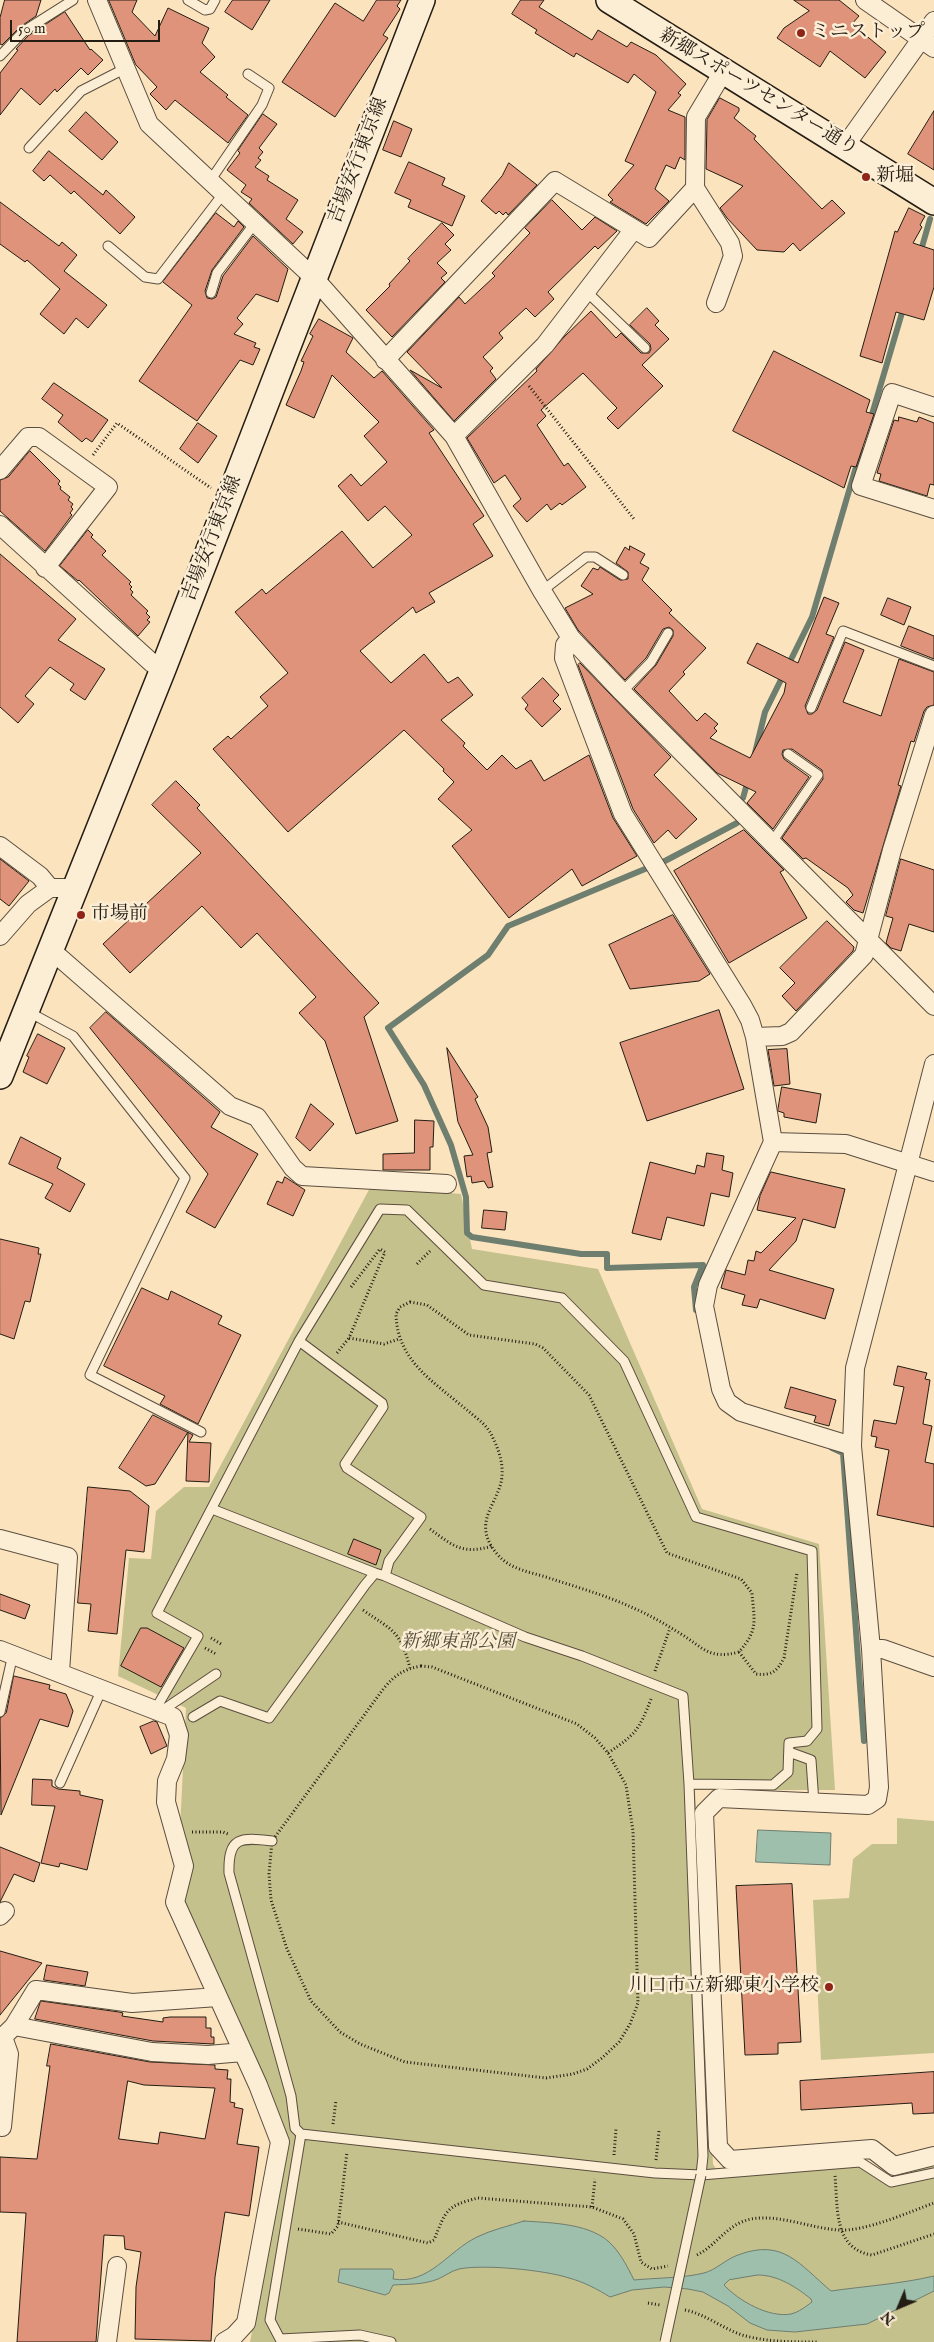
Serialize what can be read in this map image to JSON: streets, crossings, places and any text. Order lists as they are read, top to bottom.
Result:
{
  "streets": {
    "main road": ["新郷スポーツセンター通り", "吉場安行東京線"]
  },
  "parks": ["新郷東部公園"],
  "places": [
    "ミニストップ",
    "新堀",
    "市場前",
    "川口市立新郷東小学校"
  ],
  "scale_bar": "50 m",
  "north": "bottom left"
}
